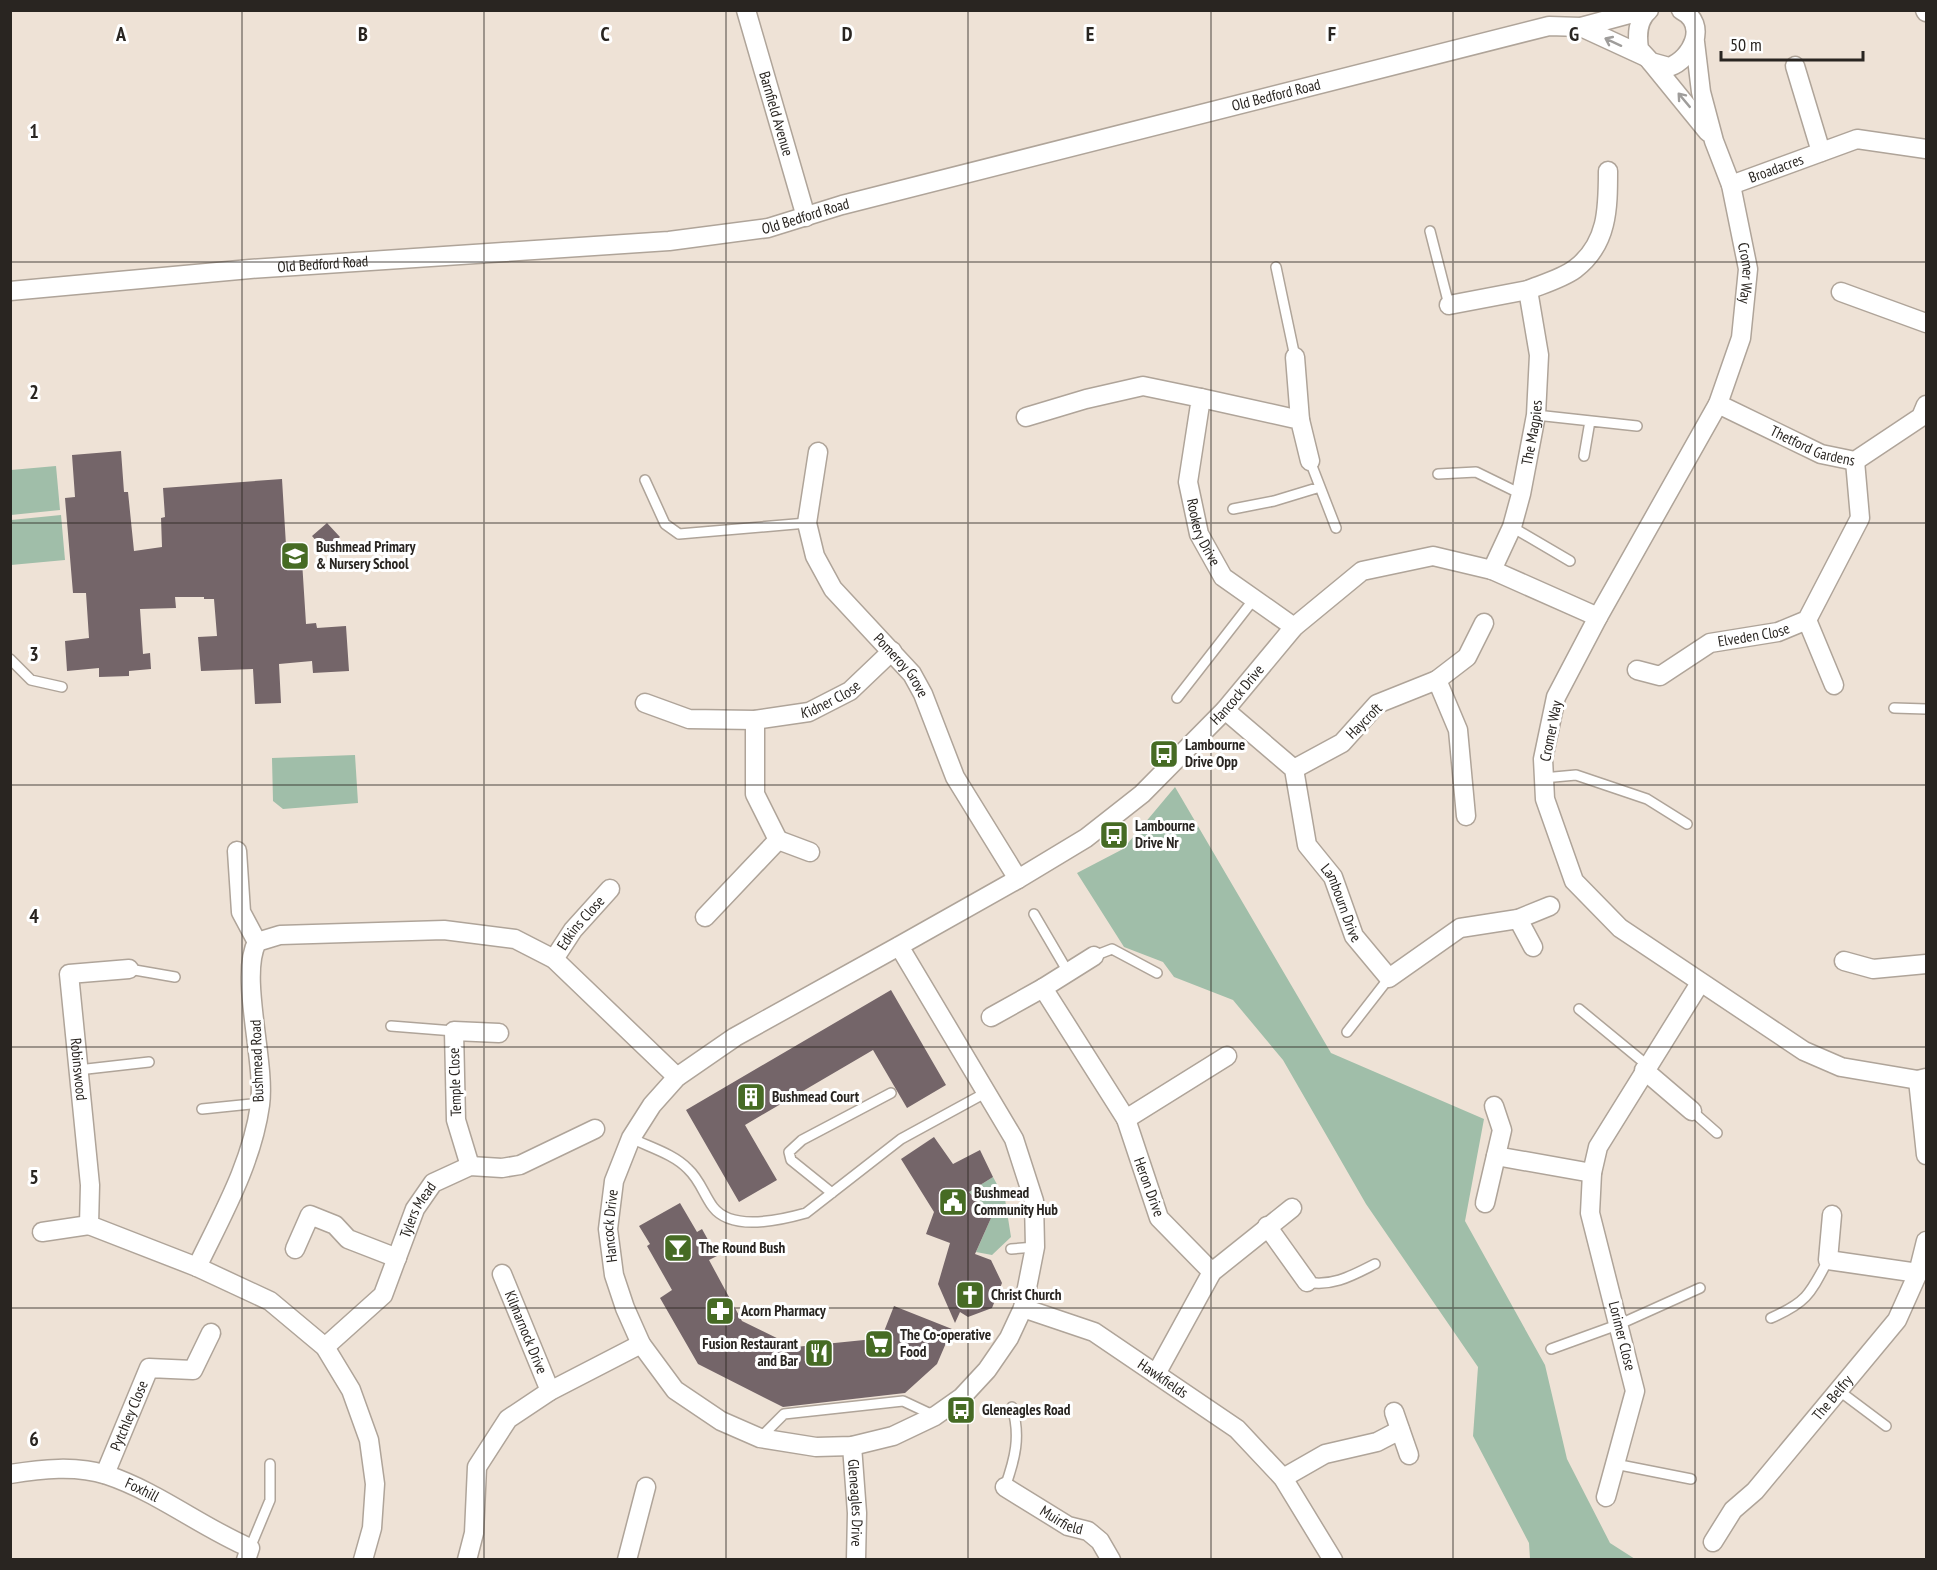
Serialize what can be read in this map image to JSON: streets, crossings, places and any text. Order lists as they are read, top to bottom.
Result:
{
  "streets": {
    "street": [
      "Old Bedford Road",
      "Barnfield Avenue",
      "Broadacres",
      "Cromer Way",
      "The Magpies",
      "Thetford Gardens",
      "Rookery Drive",
      "Elveden Close",
      "Pomeroy Grove",
      "Hancock Drive",
      "Kidner Close",
      "Haycroft",
      "Lambourn Drive",
      "Edkins Close",
      "Bushmead Road",
      "Robinswood",
      "Temple Close",
      "Heron Drive",
      "Tylers Mead",
      "Kilmarnock Drive",
      "Lorimer Close",
      "Hawkfields",
      "The Belfry",
      "Pytchley Close",
      "Foxhill",
      "Gleneagles Drive",
      "Muirfield"
    ]
  },
  "crossings": [
    ["Old Bedford Road", "Barnfield Avenue"],
    ["Old Bedford Road", "Cromer Way"],
    ["Broadacres", "Cromer Way"],
    ["Cromer Way", "Thetford Gardens"],
    ["Cromer Way", "Hancock Drive"],
    ["Cromer Way", "Lorimer Close"],
    ["The Magpies", "Hancock Drive"],
    ["Thetford Gardens", "Elveden Close"],
    ["Rookery Drive", "Hancock Drive"],
    ["Pomeroy Grove", "Hancock Drive"],
    ["Pomeroy Grove", "Kidner Close"],
    ["Hancock Drive", "Kilmarnock Drive"],
    ["Hancock Drive", "Hawkfields"],
    ["Hancock Drive", "Gleneagles Drive"],
    ["Haycroft", "Lambourn Drive"],
    ["Temple Close", "Tylers Mead"],
    ["Pytchley Close", "Foxhill"]
  ],
  "places": {
    "school or university": ["Bushmead Primary & Nursery School"],
    "bus stop": ["Lambourne Drive Opp", "Lambourne Drive Nr", "Gleneagles Road"],
    "building": ["Bushmead Court"],
    "public building": ["Bushmead Community Hub"],
    "bar": ["The Round Bush"],
    "church": ["Christ Church"],
    "pharmacy": ["Acorn Pharmacy"],
    "supermarket": ["The Co-operative Food"],
    "restaurant": ["Fusion Restaurant and Bar"]
  },
  "scale_bar": "50 m",
  "grid": {
    "columns": [
      "A",
      "B",
      "C",
      "D",
      "E",
      "F",
      "G"
    ],
    "rows": [
      "1",
      "2",
      "3",
      "4",
      "5",
      "6"
    ]
  }
}
